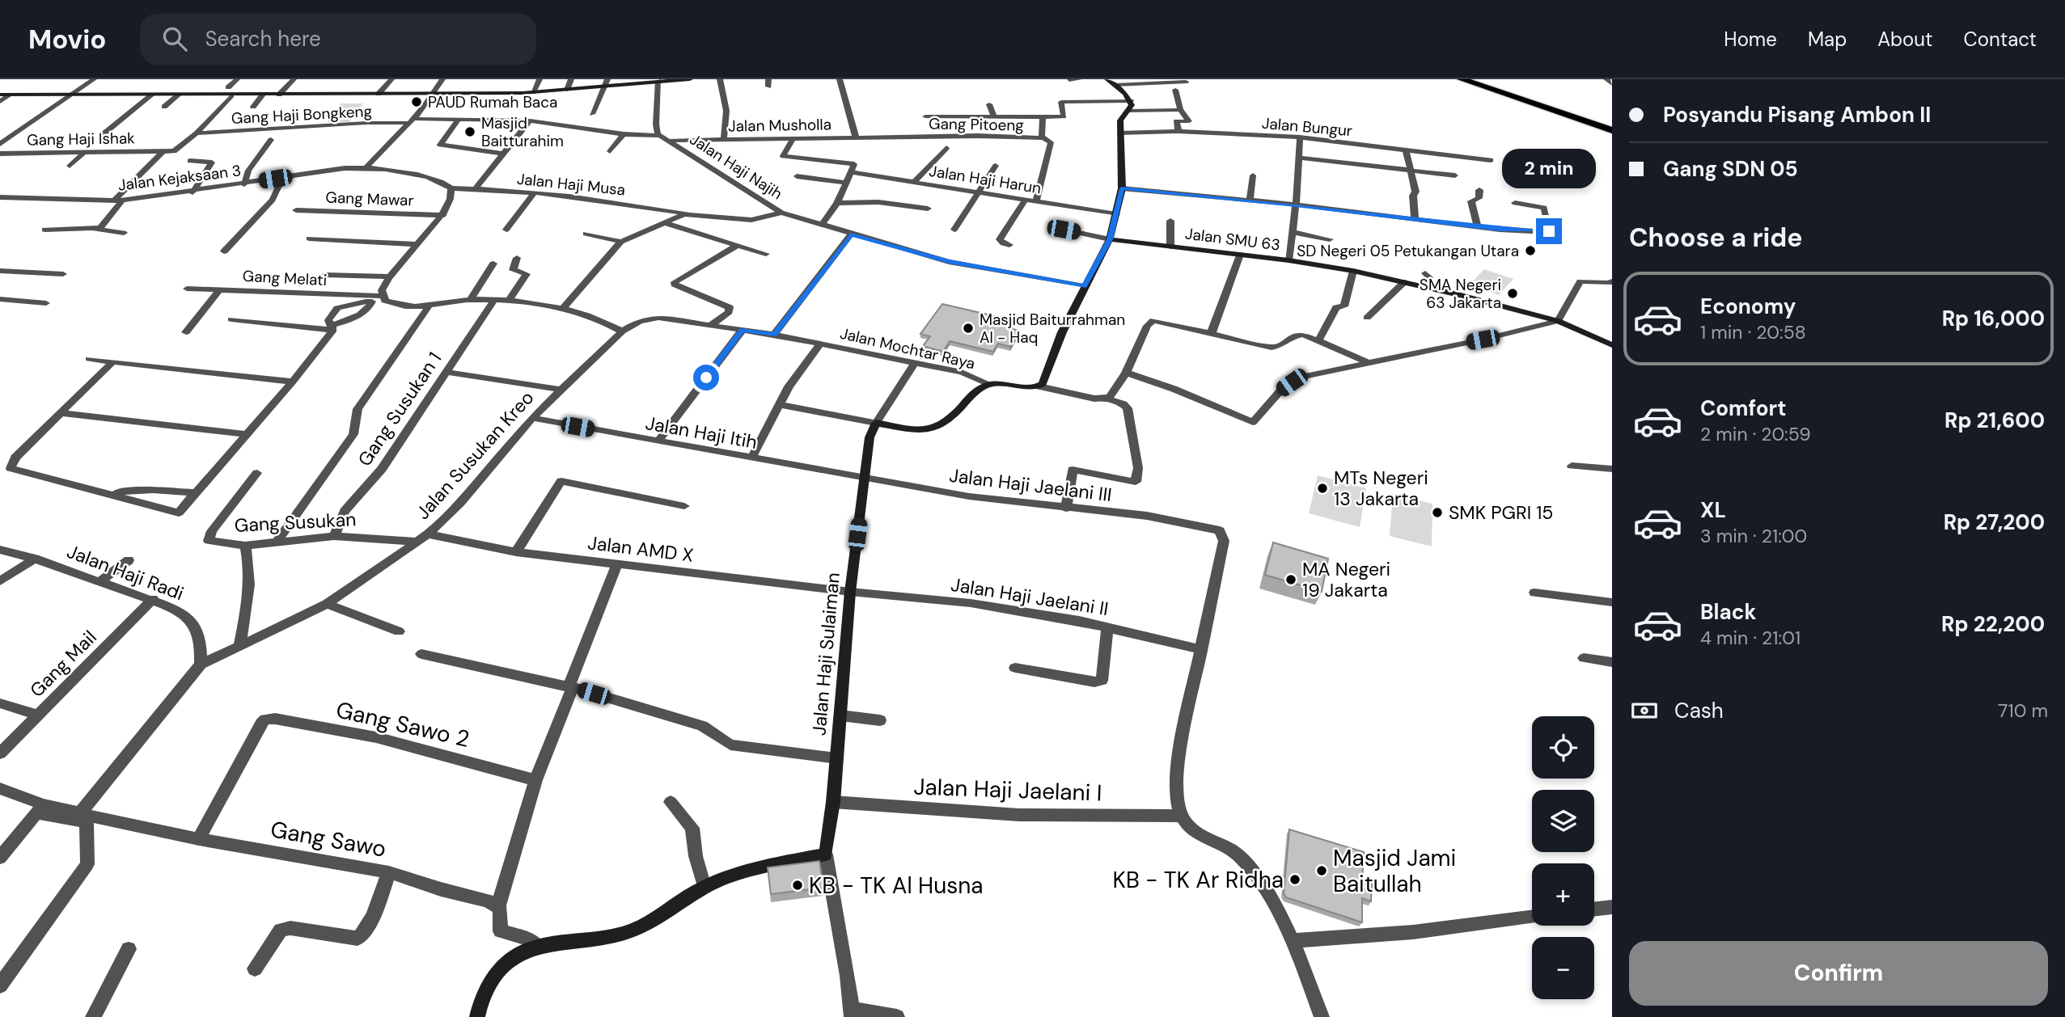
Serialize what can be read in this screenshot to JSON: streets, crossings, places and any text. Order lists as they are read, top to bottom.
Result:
{
  "streets": {
    "street": [
      "Gang Haji Bongkeng",
      "Gang Pitoeng",
      "Jalan Musholla",
      "Jalan Bungur",
      "Gang Haji Ishak",
      "Jalan Haji Najih",
      "Jalan Kejaksaan 3",
      "Jalan Haji Harun",
      "Jalan Haji Musa",
      "Gang Mawar",
      "Jalan SMU 63",
      "Gang Melati",
      "Jalan Mochtar Raya",
      "Gang Susukan 1",
      "Jalan Haji Itih",
      "Jalan Susukan Kreo",
      "Jalan Haji Jaelani III",
      "Gang Susukan",
      "Jalan AMD X",
      "Jalan Haji Radi",
      "Jalan Haji Jaelani II",
      "Jalan Haji Sulaiman",
      "Gang Mail",
      "Gang Sawo 2",
      "Jalan Haji Jaelani I",
      "Gang Sawo"
    ]
  },
  "crossings": [
    ["Gang Haji Bongkeng", "Jalan Haji Najih"],
    ["Gang Pitoeng", "Jalan Musholla"],
    ["Jalan Musholla", "Jalan Haji Najih"],
    ["Jalan Haji Najih", "Jalan Haji Musa"],
    ["Jalan Kejaksaan 3", "Jalan Haji Musa"],
    ["Jalan Mochtar Raya", "Jalan Susukan Kreo"],
    ["Gang Susukan 1", "Gang Susukan"],
    ["Jalan Haji Itih", "Jalan Susukan Kreo"],
    ["Jalan Haji Itih", "Jalan Haji Jaelani III"],
    ["Jalan Haji Itih", "Jalan Haji Sulaiman"],
    ["Jalan Susukan Kreo", "Gang Susukan"],
    ["Jalan Susukan Kreo", "Jalan AMD X"],
    ["Jalan Susukan Kreo", "Jalan Haji Radi"],
    ["Jalan Susukan Kreo", "Gang Sawo"],
    ["Jalan Haji Jaelani III", "Jalan Haji Jaelani II"],
    ["Jalan Haji Jaelani III", "Jalan Haji Sulaiman"],
    ["Gang Susukan", "Jalan AMD X"],
    ["Jalan AMD X", "Jalan Haji Jaelani II"],
    ["Jalan AMD X", "Jalan Haji Sulaiman"],
    ["Jalan Haji Radi", "Gang Mail"],
    ["Jalan Haji Jaelani II", "Jalan Haji Sulaiman"],
    ["Jalan Haji Sulaiman", "Jalan Haji Jaelani I"],
    ["Gang Sawo 2", "Gang Sawo"]
  ],
  "places": [
    "PAUD Rumah Baca",
    "Masjid Baitturahim",
    "SD Negeri 05 Petukangan Utara",
    "SMA Negeri 63 Jakarta",
    "Masjid Baiturrahman Al - Haq",
    "MTs Negeri 13 Jakarta",
    "SMK PGRI 15",
    "MA Negeri 19 Jakarta",
    "Masjid Jami Baitullah",
    "KB - TK Ar Ridha",
    "KB - TK Al Husna"
  ],
  "page": {
    "header": "Movio",
    "search": "Search here",
    "nav": [
      "Home",
      "Map",
      "About",
      "Contact"
    ],
    "banner": ["Posyandu Pisang Ambon II", "Gang SDN 05"],
    "bubble": "2 min",
    "heading": "Choose a ride",
    "list": [
      {
        "name": "Economy",
        "note": "1 min · 20:58",
        "value": "Rp 16,000"
      },
      {
        "name": "Comfort",
        "note": "2 min · 20:59",
        "value": "Rp 21,600"
      },
      {
        "name": "XL",
        "note": "3 min · 21:00",
        "value": "Rp 27,200"
      },
      {
        "name": "Black",
        "note": "4 min · 21:01",
        "value": "Rp 22,200"
      }
    ],
    "pay": ["Cash", "710 m"],
    "map_buttons": ["+", "−"],
    "buttons": "Confirm"
  }
}
